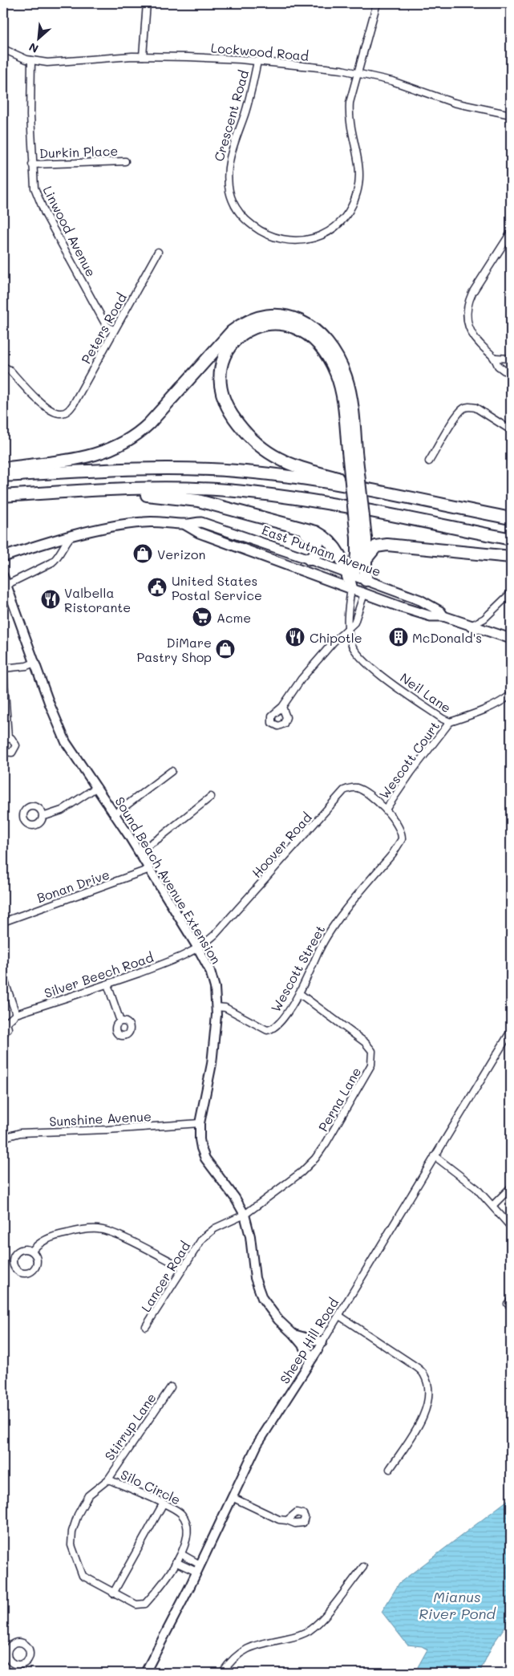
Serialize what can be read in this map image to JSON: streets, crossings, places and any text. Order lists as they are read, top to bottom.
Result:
{
  "streets": {
    "main road": ["East Putnam Avenue"],
    "street": [
      "Lockwood Road",
      "Crescent Road",
      "Durkin Place",
      "Linwood Avenue",
      "Peters Road",
      "Neil Lane",
      "Wescott Court",
      "Hoover Road",
      "Sound Beach Avenue Extension",
      "Bonan Drive",
      "Wescott Street",
      "Silver Beech Road",
      "Perna Lane",
      "Sunshine Avenue",
      "Lancer Road",
      "Sheep Hill Road",
      "Stirrup Lane",
      "Silo Circle"
    ]
  },
  "crossings": [
    ["Lockwood Road", "Crescent Road"],
    ["Lockwood Road", "Linwood Avenue"],
    ["Durkin Place", "Linwood Avenue"],
    ["Linwood Avenue", "Peters Road"],
    ["East Putnam Avenue", "Neil Lane"],
    ["Neil Lane", "Wescott Court"],
    ["Wescott Court", "Hoover Road"],
    ["Wescott Court", "Wescott Street"],
    ["Hoover Road", "Sound Beach Avenue Extension"],
    ["Hoover Road", "Wescott Street"],
    ["Hoover Road", "Silver Beech Road"],
    ["Sound Beach Avenue Extension", "Bonan Drive"],
    ["Sound Beach Avenue Extension", "Wescott Street"],
    ["Sound Beach Avenue Extension", "Silver Beech Road"],
    ["Sound Beach Avenue Extension", "Perna Lane"],
    ["Sound Beach Avenue Extension", "Sunshine Avenue"],
    ["Sound Beach Avenue Extension", "Lancer Road"],
    ["Sound Beach Avenue Extension", "Sheep Hill Road"],
    ["Wescott Street", "Perna Lane"],
    ["Perna Lane", "Lancer Road"],
    ["Stirrup Lane", "Silo Circle"]
  ],
  "water": ["Mianus River Pond"],
  "places": {
    "shop": ["Verizon", "DiMare Pastry Shop"],
    "public building": ["United States Postal Service"],
    "restaurant": ["Valbella Ristorante", "Chipotle"],
    "supermarket": ["Acme"],
    "building": ["McDonald's"]
  },
  "north": "bottom left"
}
